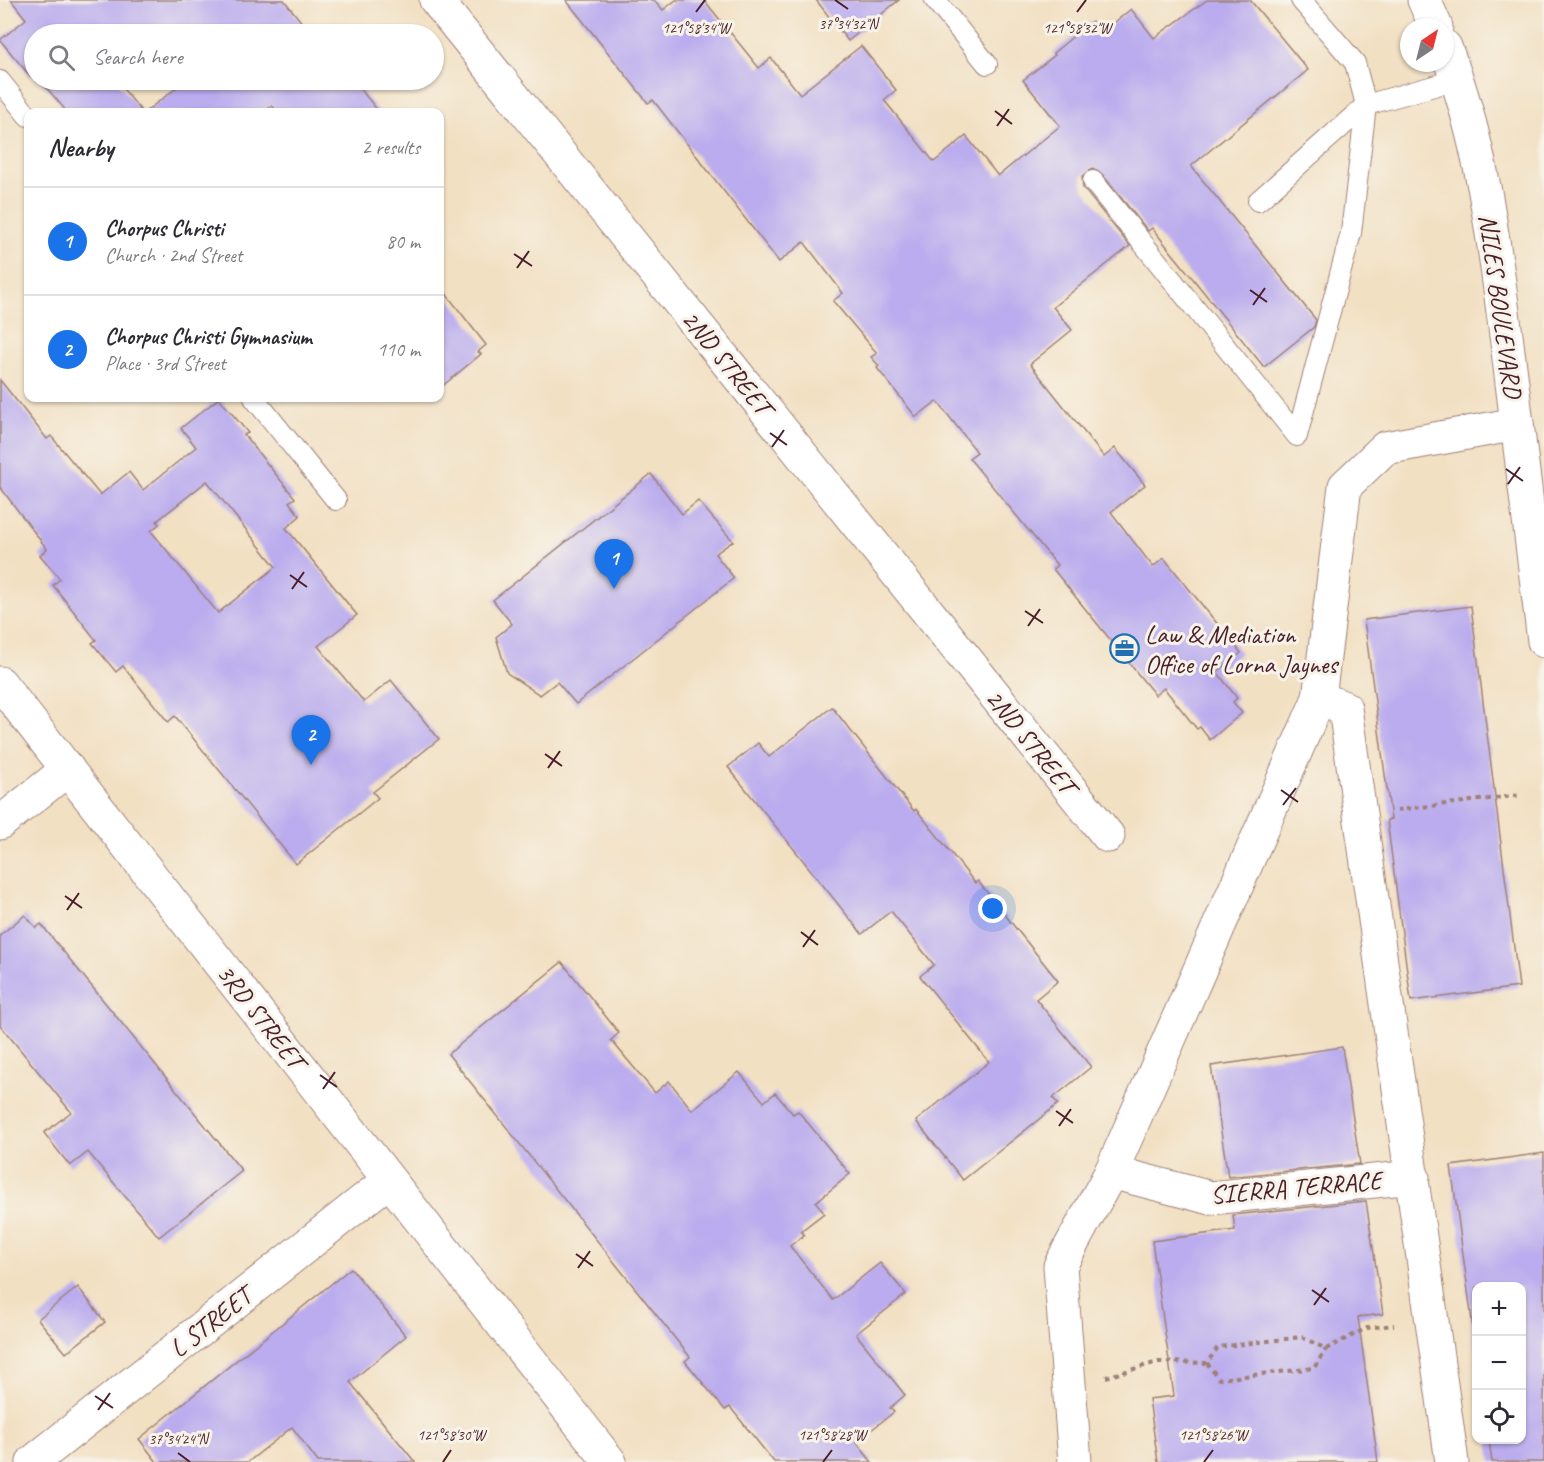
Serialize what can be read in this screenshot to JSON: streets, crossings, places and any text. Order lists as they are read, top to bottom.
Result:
{
  "streets": {
    "street": [
      "NILES BOULEVARD",
      "2ND STREET",
      "3RD STREET",
      "SIERRA TERRACE",
      "L STREET"
    ]
  },
  "crossings": [
    ["3RD STREET", "L STREET"]
  ],
  "places": {
    "office": ["Law & Mediation Office of Lorna Jaynes"]
  },
  "north": "top right",
  "page": {
    "search": "Search here",
    "heading": ["Nearby", "2 results"],
    "list": [
      {
        "mark": "1",
        "name": "Chorpus Christi",
        "note": "Church · 2nd Street",
        "value": "80 m"
      },
      {
        "mark": "2",
        "name": "Chorpus Christi Gymnasium",
        "note": "Place · 3rd Street",
        "value": "110 m"
      }
    ],
    "pins": ["1", "2"],
    "map_buttons": ["+", "−"]
  },
  "coordinates": [
    "37°34'32\"N",
    "121°58'34\"W",
    "121°58'32\"W",
    "121°58'30\"W",
    "121°58'28\"W",
    "121°58'26\"W",
    "37°34'24\"N"
  ]
}
